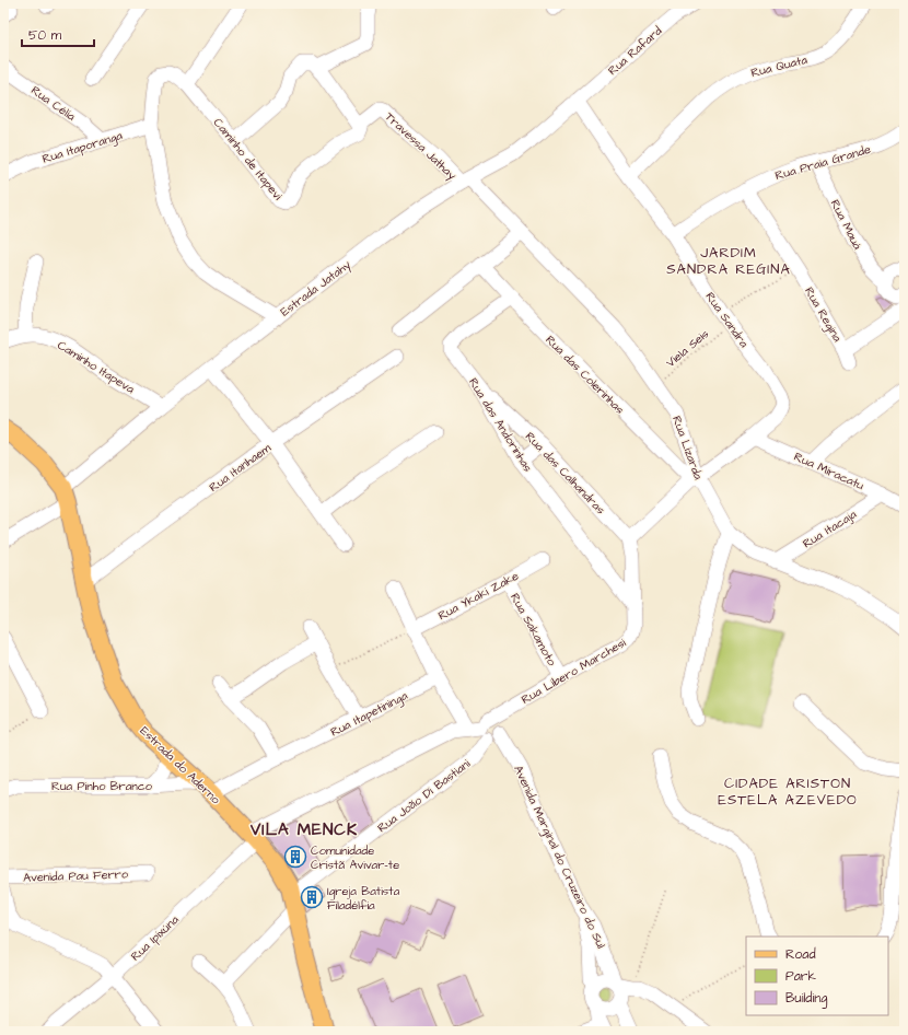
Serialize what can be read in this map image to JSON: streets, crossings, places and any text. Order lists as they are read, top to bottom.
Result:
{
  "streets": {
    "main road": ["Estrada do Aderno"],
    "street": [
      "Rua Rafard",
      "Rua Quata",
      "Rua Célia",
      "Travessa Jathay",
      "Rua Itaporanga",
      "Caminho de Itapevi",
      "Rua Praia Grande",
      "Rua Mauá",
      "Estrada Jatahy",
      "Rua Regina",
      "Rua Sandra",
      "Caminho Itapeva",
      "Rua das Colerinhas",
      "Rua das Andorinhas",
      "Rua Lizarda",
      "Rua Itanhaem",
      "Rua Miracatu",
      "Rua das Calhandras",
      "Rua Itacaja",
      "Rua Ykaki Zake",
      "Rua Sakamoto",
      "Rua Libero Marchesi",
      "Rua Itapetininga",
      "Rua Pinho Branco",
      "Rua João Di Bastiani",
      "Avenida Marginal do Cruzeiro do Sul",
      "Avenida Pau Ferro",
      "Rua Ipixúna"
    ],
    "path": ["Viela Seis"]
  },
  "crossings": [
    ["Rua Rafard", "Estrada Jatahy"],
    ["Rua Rafard", "Rua Sandra"],
    ["Rua Quata", "Rua Sandra"],
    ["Rua Célia", "Rua Itaporanga"],
    ["Travessa Jathay", "Caminho de Itapevi"],
    ["Travessa Jathay", "Estrada Jatahy"],
    ["Travessa Jathay", "Rua Lizarda"],
    ["Rua Itaporanga", "Caminho de Itapevi"],
    ["Rua Praia Grande", "Rua Mauá"],
    ["Rua Praia Grande", "Rua Regina"],
    ["Rua Praia Grande", "Rua Sandra"],
    ["Rua Mauá", "Rua Regina"],
    ["Estrada Jatahy", "Rua Sandra"],
    ["Estrada Jatahy", "Caminho Itapeva"],
    ["Estrada Jatahy", "Rua Lizarda"],
    ["Estrada Jatahy", "Estrada do Aderno"],
    ["Rua Sandra", "Viela Seis"],
    ["Rua Sandra", "Rua das Colerinhas"],
    ["Rua Sandra", "Rua Lizarda"],
    ["Rua Sandra", "Rua Miracatu"],
    ["Viela Seis", "Rua Lizarda"],
    ["Rua das Colerinhas", "Rua das Andorinhas"],
    ["Rua das Colerinhas", "Rua Lizarda"],
    ["Rua das Andorinhas", "Rua das Calhandras"],
    ["Rua das Andorinhas", "Rua Libero Marchesi"],
    ["Rua Lizarda", "Rua Itacaja"],
    ["Rua Itanhaem", "Estrada do Aderno"],
    ["Rua Miracatu", "Rua Itacaja"],
    ["Rua das Calhandras", "Rua Libero Marchesi"],
    ["Rua Ykaki Zake", "Rua Sakamoto"],
    ["Rua Sakamoto", "Rua Libero Marchesi"],
    ["Rua Libero Marchesi", "Estrada do Aderno"],
    ["Rua Libero Marchesi", "Rua João Di Bastiani"],
    ["Rua Libero Marchesi", "Avenida Marginal do Cruzeiro do Sul"],
    ["Rua Libero Marchesi", "Rua Ipixúna"],
    ["Rua Itapetininga", "Estrada do Aderno"],
    ["Rua Itapetininga", "Rua Pinho Branco"],
    ["Estrada do Aderno", "Rua Pinho Branco"],
    ["Estrada do Aderno", "Rua João Di Bastiani"],
    ["Estrada do Aderno", "Rua Ipixúna"],
    ["Rua João Di Bastiani", "Avenida Marginal do Cruzeiro do Sul"]
  ],
  "districts": ["JARDIM SANDRA REGINA", "CIDADE ARISTON ESTELA AZEVEDO", "VILA MENCK"],
  "places": {
    "building": ["Comunidade Cristã Avivar-te", "Igreja Batista Filadélfia"]
  },
  "legend": ["Road", "Park", "Building"],
  "scale_bar": "50 m"
}
